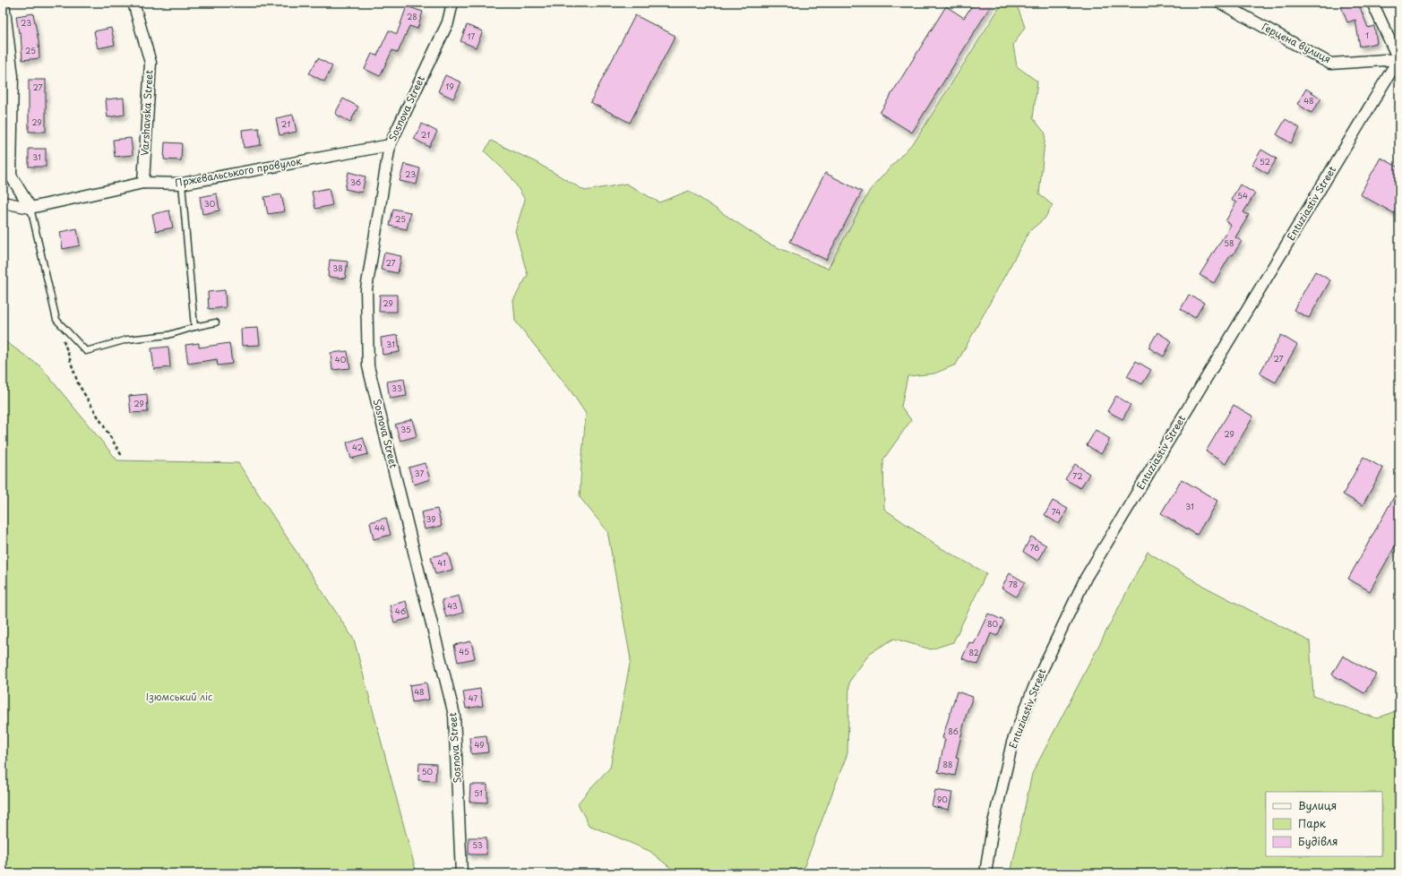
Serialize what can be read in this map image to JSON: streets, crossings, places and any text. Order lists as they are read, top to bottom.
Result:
{
  "streets": {
    "street": [
      "Герцена вулиця",
      "Sosnova Street",
      "Varshavska Street",
      "Пржевальського провулок",
      "Entuziastiv Street"
    ]
  },
  "crossings": [
    ["Герцена вулиця", "Entuziastiv Street"],
    ["Sosnova Street", "Пржевальського провулок"],
    ["Varshavska Street", "Пржевальського провулок"]
  ],
  "parks": ["Ізюмський ліс"],
  "house_numbers": [
    "28",
    "23",
    "1",
    "17",
    "25",
    "19",
    "27",
    "48",
    "29",
    "21",
    "21",
    "31",
    "52",
    "23",
    "36",
    "54",
    "30",
    "25",
    "58",
    "27",
    "38",
    "29",
    "31",
    "27",
    "40",
    "33",
    "29",
    "35",
    "29",
    "42",
    "37",
    "72",
    "31",
    "74",
    "39",
    "44",
    "76",
    "41",
    "78",
    "43",
    "46",
    "80",
    "45",
    "82",
    "48",
    "47",
    "86",
    "49",
    "88",
    "50",
    "51",
    "90",
    "53"
  ],
  "legend": ["Вулиця", "Парк", "Будівля"]
}
